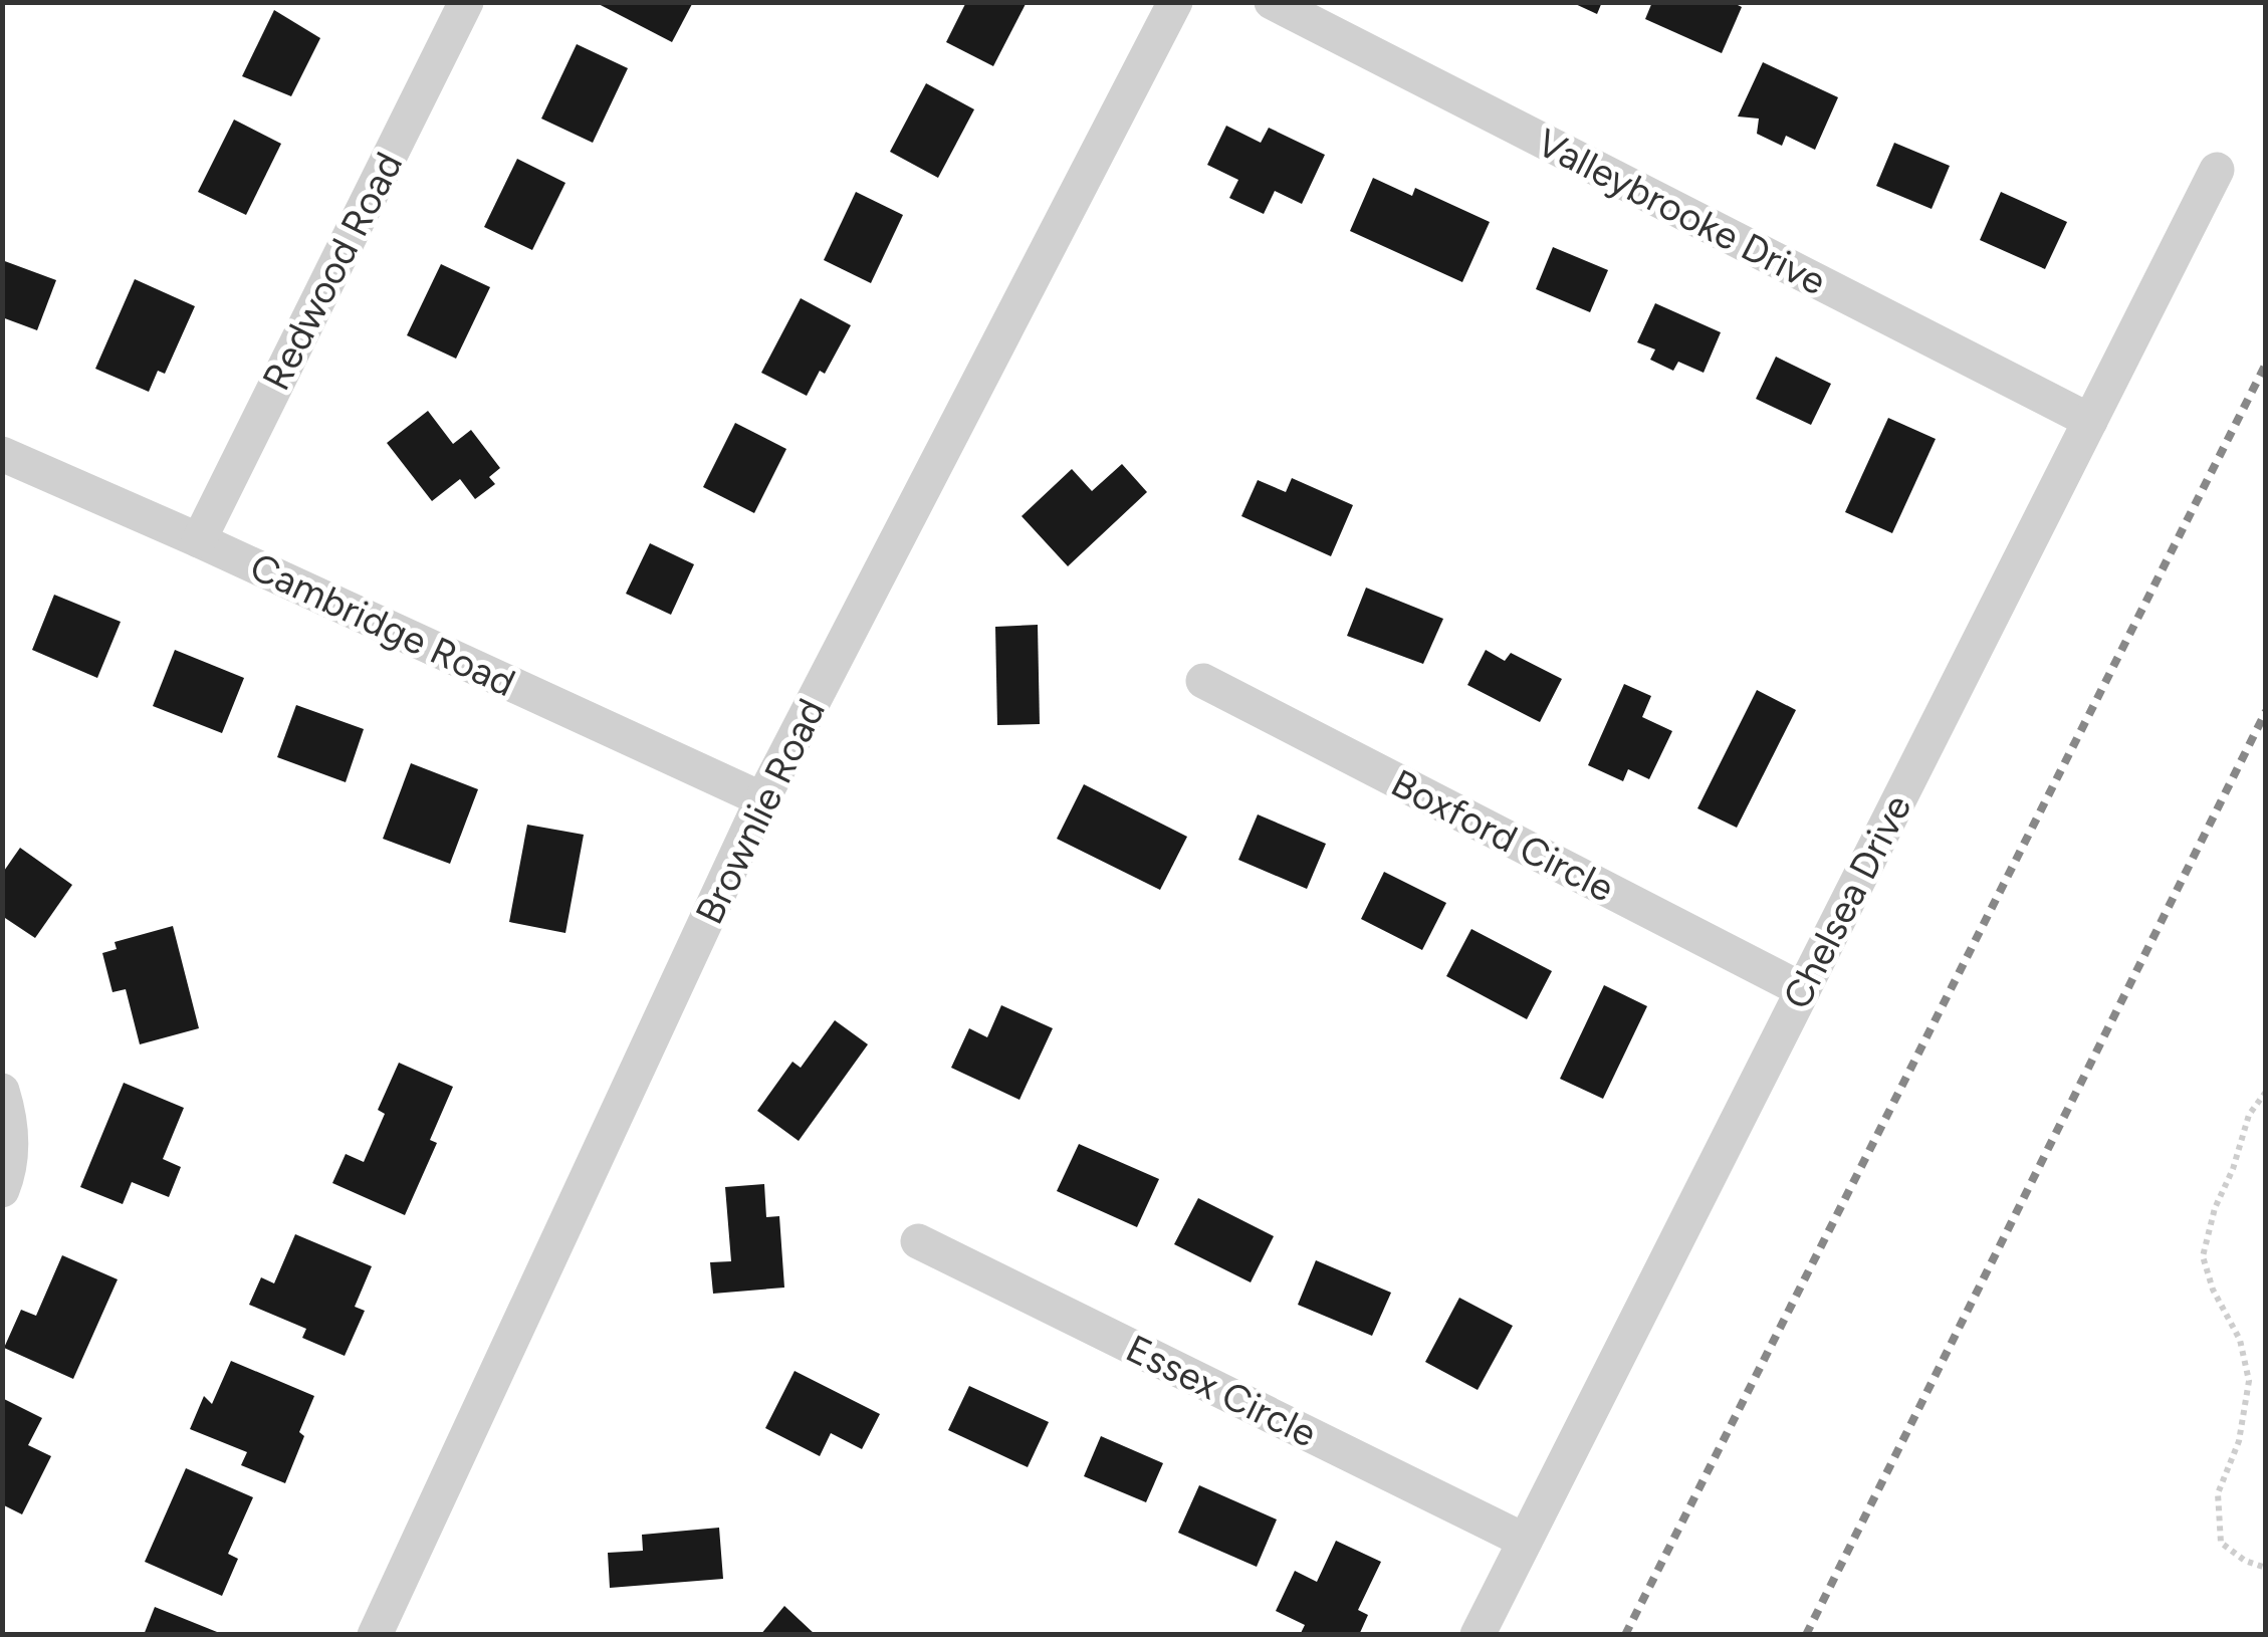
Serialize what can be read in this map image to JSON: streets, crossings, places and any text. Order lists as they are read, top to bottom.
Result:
{
  "streets": {
    "street": [
      "Valleybrooke Drive",
      "Redwood Road",
      "Cambridge Road",
      "Brownlie Road",
      "Boxford Circle",
      "Chelsea Drive",
      "Essex Circle"
    ]
  },
  "crossings": [
    ["Valleybrooke Drive", "Chelsea Drive"],
    ["Redwood Road", "Cambridge Road"],
    ["Cambridge Road", "Brownlie Road"],
    ["Boxford Circle", "Chelsea Drive"],
    ["Chelsea Drive", "Essex Circle"]
  ]
}
